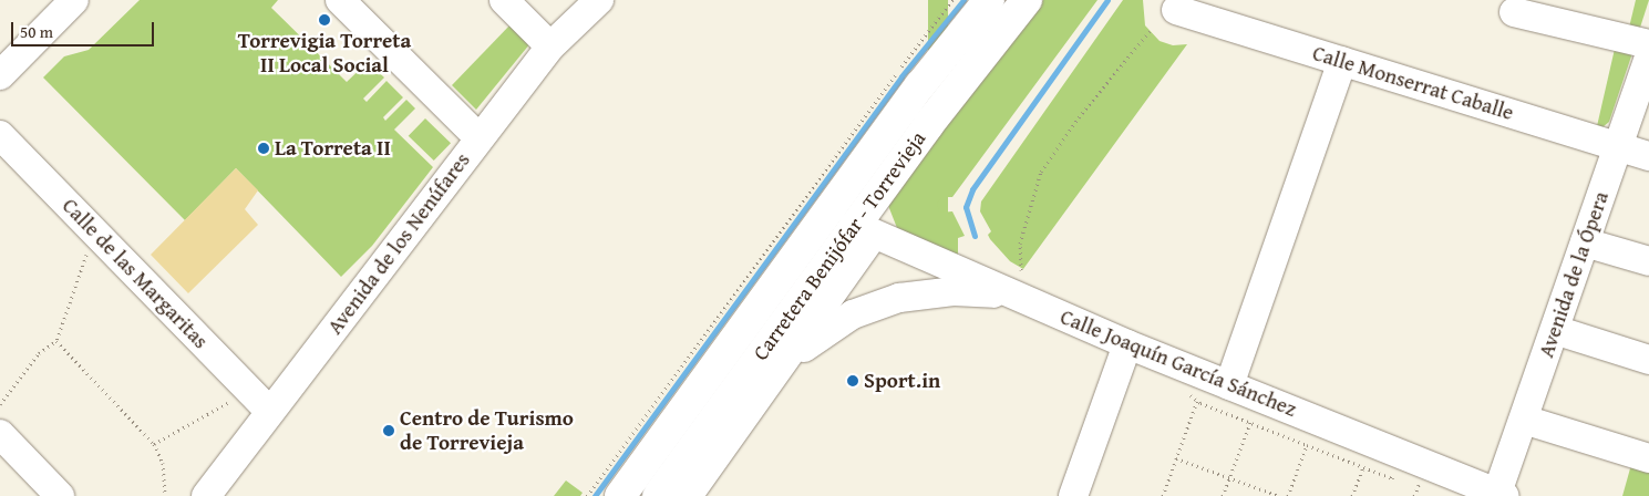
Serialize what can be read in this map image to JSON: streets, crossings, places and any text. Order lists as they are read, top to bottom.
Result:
{
  "streets": {
    "main road": ["Carretera Benijófar - Torrevieja"],
    "street": [
      "Calle Monserrat Caballe",
      "Avenida de los Nenúfares",
      "Calle de las Margaritas",
      "Avenida de la Ópera",
      "Calle Joaquín García Sánchez"
    ]
  },
  "crossings": [
    ["Calle Monserrat Caballe", "Avenida de la Ópera"],
    ["Avenida de los Nenúfares", "Calle de las Margaritas"],
    ["Carretera Benijófar - Torrevieja", "Calle Joaquín García Sánchez"],
    ["Avenida de la Ópera", "Calle Joaquín García Sánchez"]
  ],
  "places": [
    "Torrevigia Torreta II Local Social",
    "La Torreta II",
    "Sport.in",
    "Centro de Turismo de Torrevieja"
  ],
  "scale_bar": "50 m"
}
